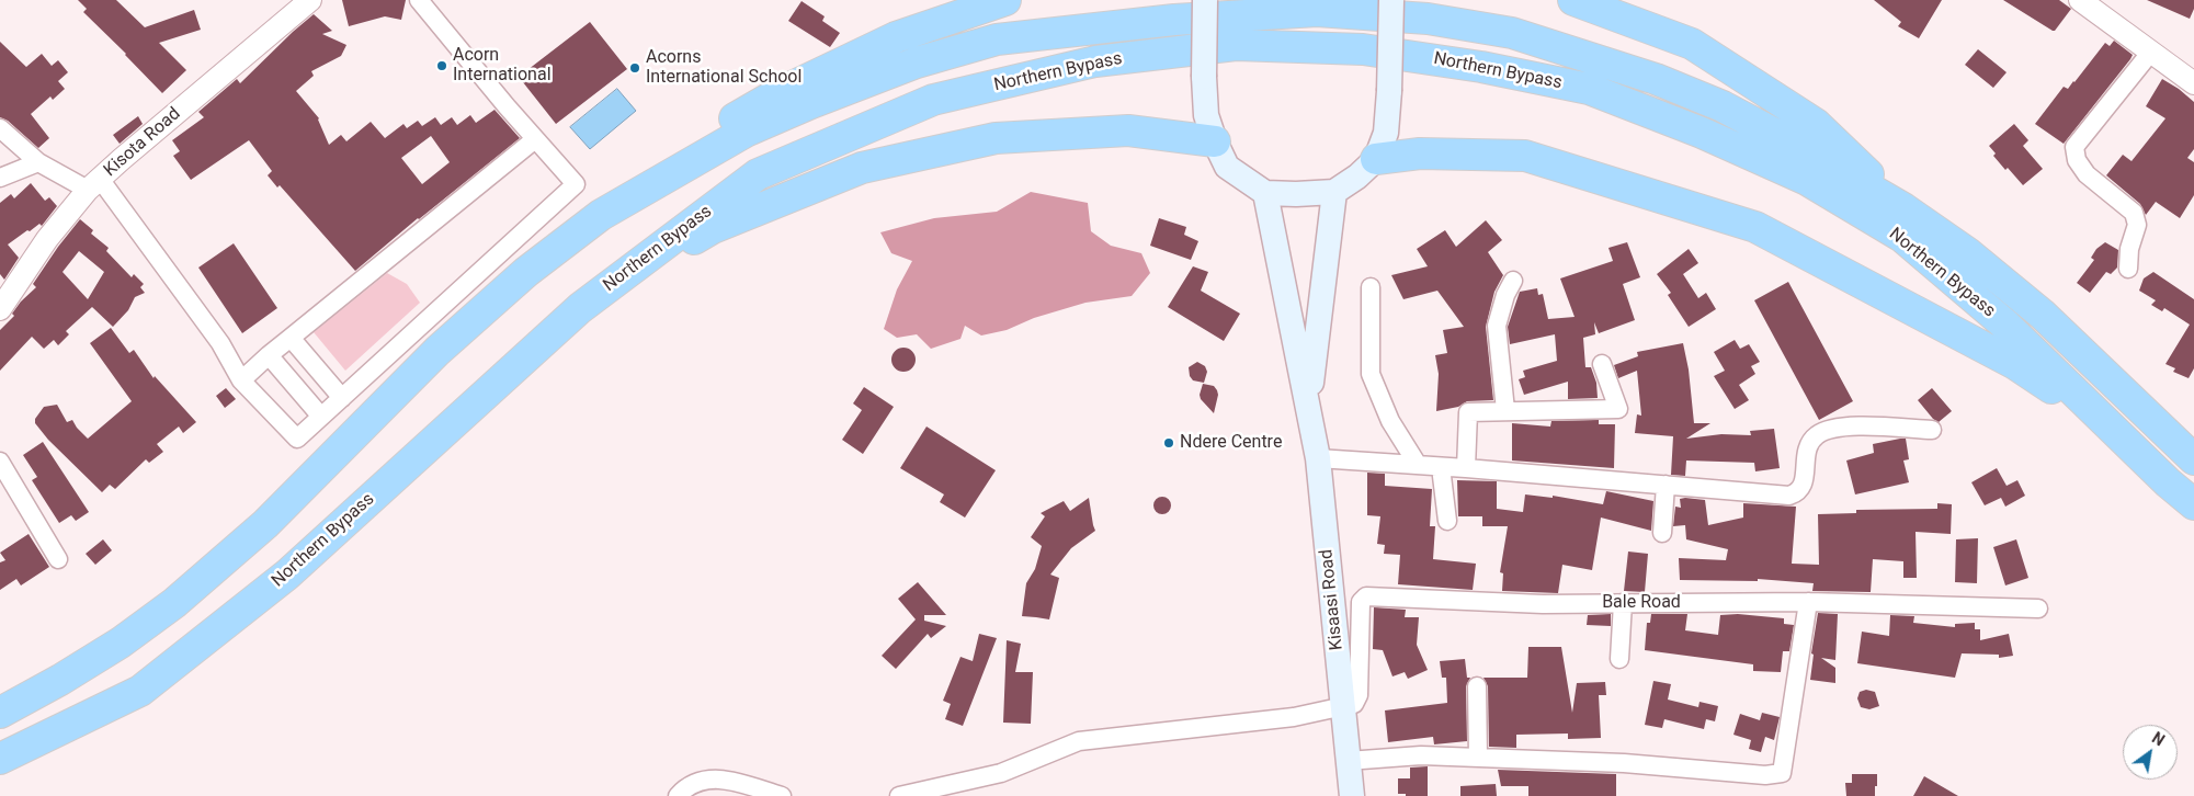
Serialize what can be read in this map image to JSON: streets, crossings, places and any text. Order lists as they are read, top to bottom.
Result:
{
  "streets": {
    "highway": ["Northern Bypass"],
    "main road": ["Kisaasi Road"],
    "street": ["Kisota Road", "Bale Road"]
  },
  "crossings": [
    ["Kisaasi Road", "Bale Road"]
  ],
  "places": ["Acorn International", "Acorns International School", "Ndere Centre"],
  "north": "top right"
}
